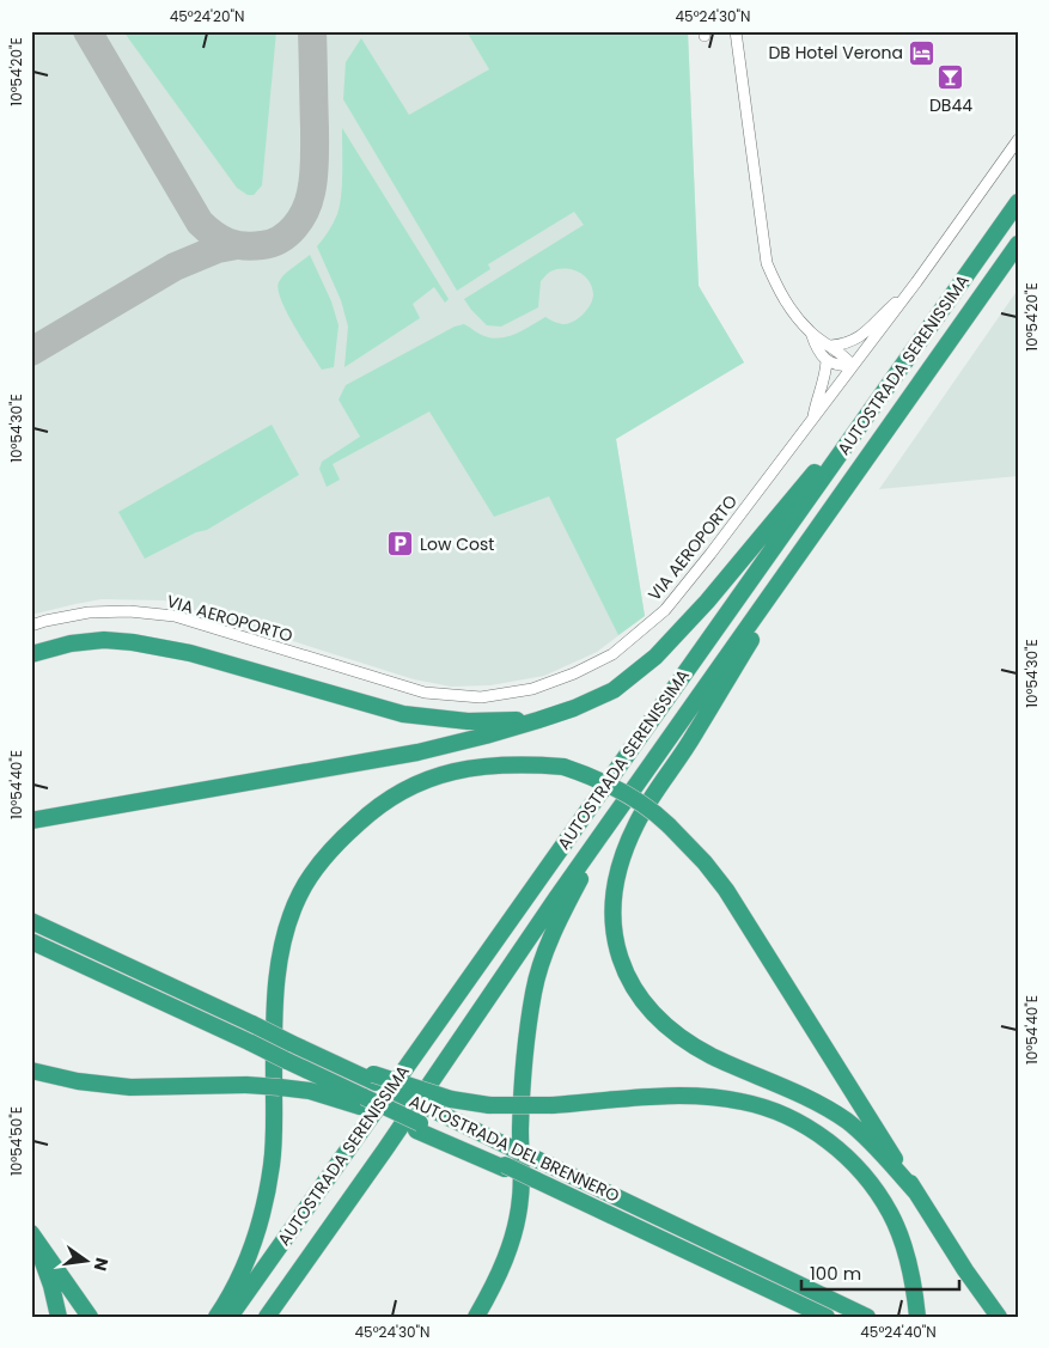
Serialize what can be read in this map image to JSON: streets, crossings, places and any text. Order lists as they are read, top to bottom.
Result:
{
  "streets": {
    "highway": ["AUTOSTRADA SERENISSIMA", "AUTOSTRADA DEL BRENNERO"],
    "street": ["VIA AEROPORTO"]
  },
  "places": {
    "hotel": ["DB Hotel Verona"],
    "bar": ["DB44"],
    "parking": ["Low Cost"]
  },
  "scale_bar": "100 m",
  "north": "right",
  "coordinates": [
    "45°24'20\"N",
    "45°24'30\"N",
    "10°54'20\"E",
    "10°54'30\"E",
    "10°54'40\"E",
    "10°54'50\"E",
    "45°24'40\"N"
  ]
}
